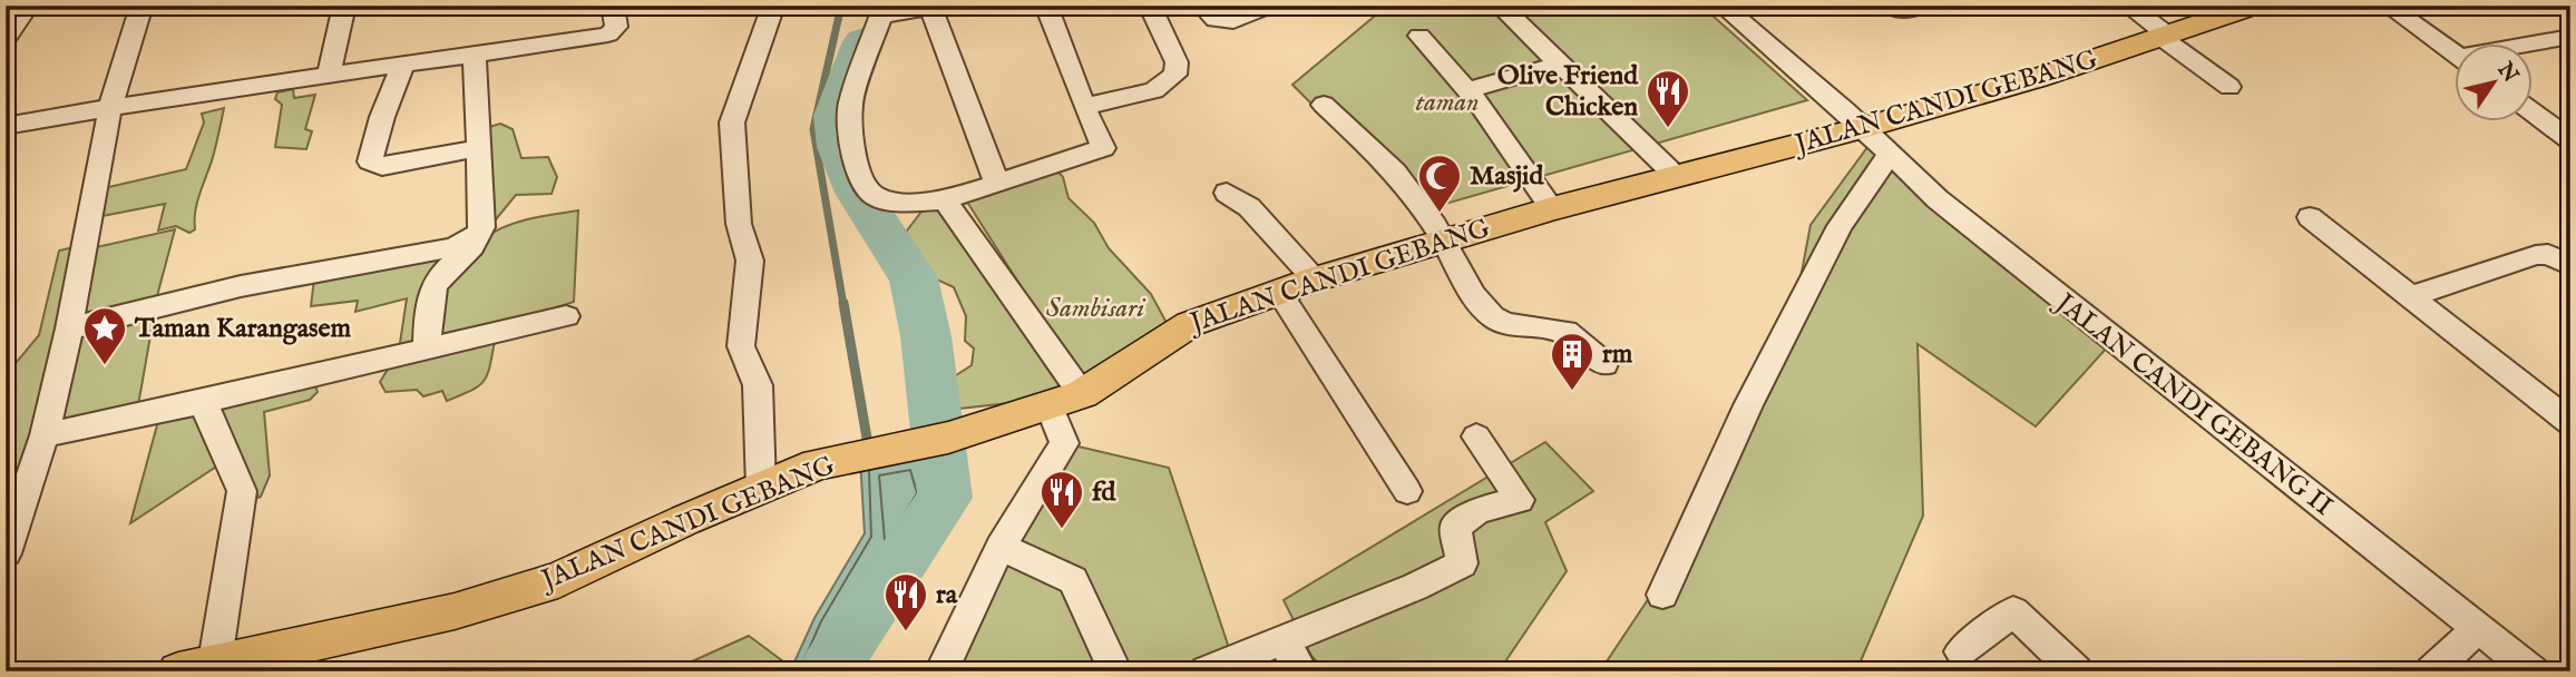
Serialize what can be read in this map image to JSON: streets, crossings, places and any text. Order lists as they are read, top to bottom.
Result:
{
  "streets": {
    "main road": ["JALAN CANDI GEBANG"],
    "street": ["JALAN CANDI GEBANG II"]
  },
  "crossings": [
    ["JALAN CANDI GEBANG", "JALAN CANDI GEBANG II"]
  ],
  "parks": ["taman", "Sambisari"],
  "places": {
    "restaurant": ["Olive Friend Chicken", "fd", "ra"],
    "mosque": ["Masjid"],
    "place": ["Taman Karangasem"],
    "building": ["rm"]
  },
  "north": "top right"
}
